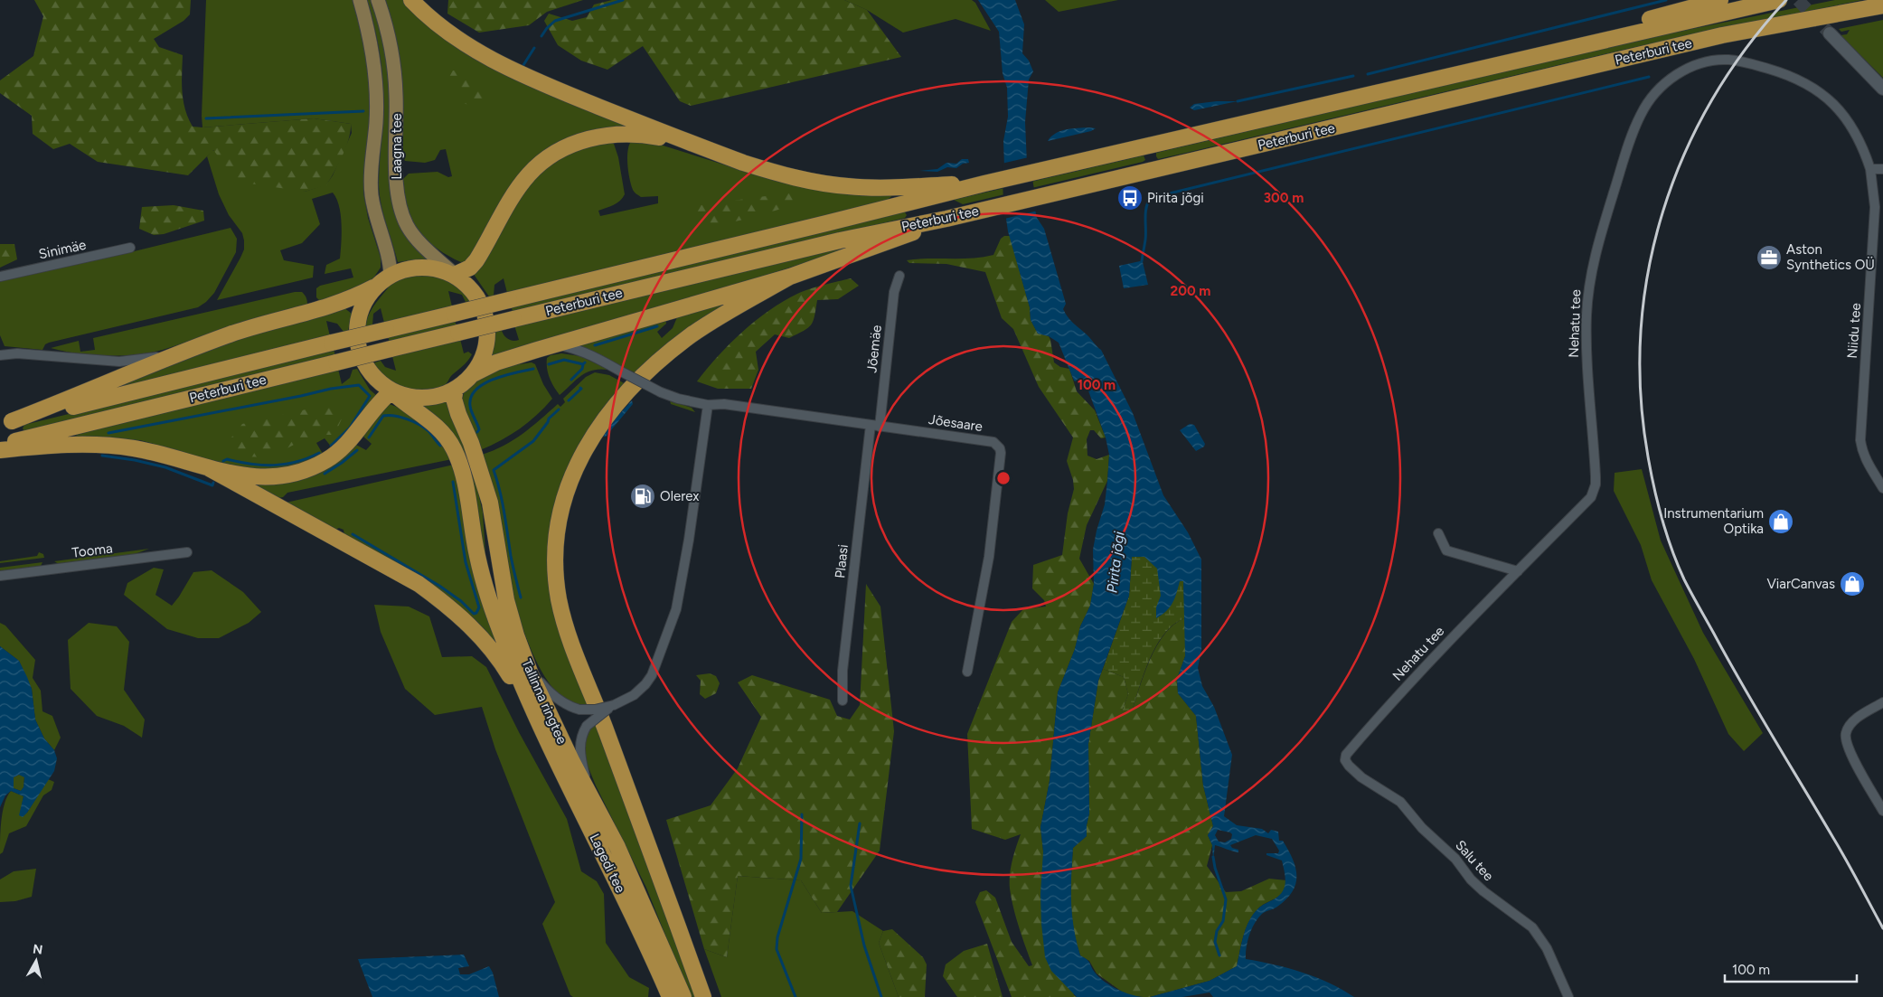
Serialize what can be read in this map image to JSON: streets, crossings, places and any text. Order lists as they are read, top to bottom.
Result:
{
  "streets": {
    "highway": ["Peterburi tee", "Tallinna ringtee", "Lagedi tee"],
    "main road": ["Laagna tee"],
    "street": [
      "Sinimäe",
      "Nehatu tee",
      "Niidu tee",
      "Jõemäe",
      "Jõesaare",
      "Tooma",
      "Plaasi",
      "Salu tee"
    ]
  },
  "crossings": [
    ["Laagna tee", "Tallinna ringtee"],
    ["Nehatu tee", "Niidu tee"],
    ["Nehatu tee", "Salu tee"],
    ["Jõemäe", "Jõesaare"],
    ["Jõemäe", "Plaasi"],
    ["Jõesaare", "Plaasi"],
    ["Tallinna ringtee", "Lagedi tee"]
  ],
  "water": ["Pirita jõgi"],
  "places": {
    "bus stop": ["Pirita jõgi"],
    "office": ["Aston Synthetics OÜ"],
    "fuel station": ["Olerex"],
    "shop": ["Instrumentarium Optika", "ViarCanvas"]
  },
  "scale_bar": "100 m",
  "north": "top",
  "rings": ["300 m", "200 m", "100 m"]
}
